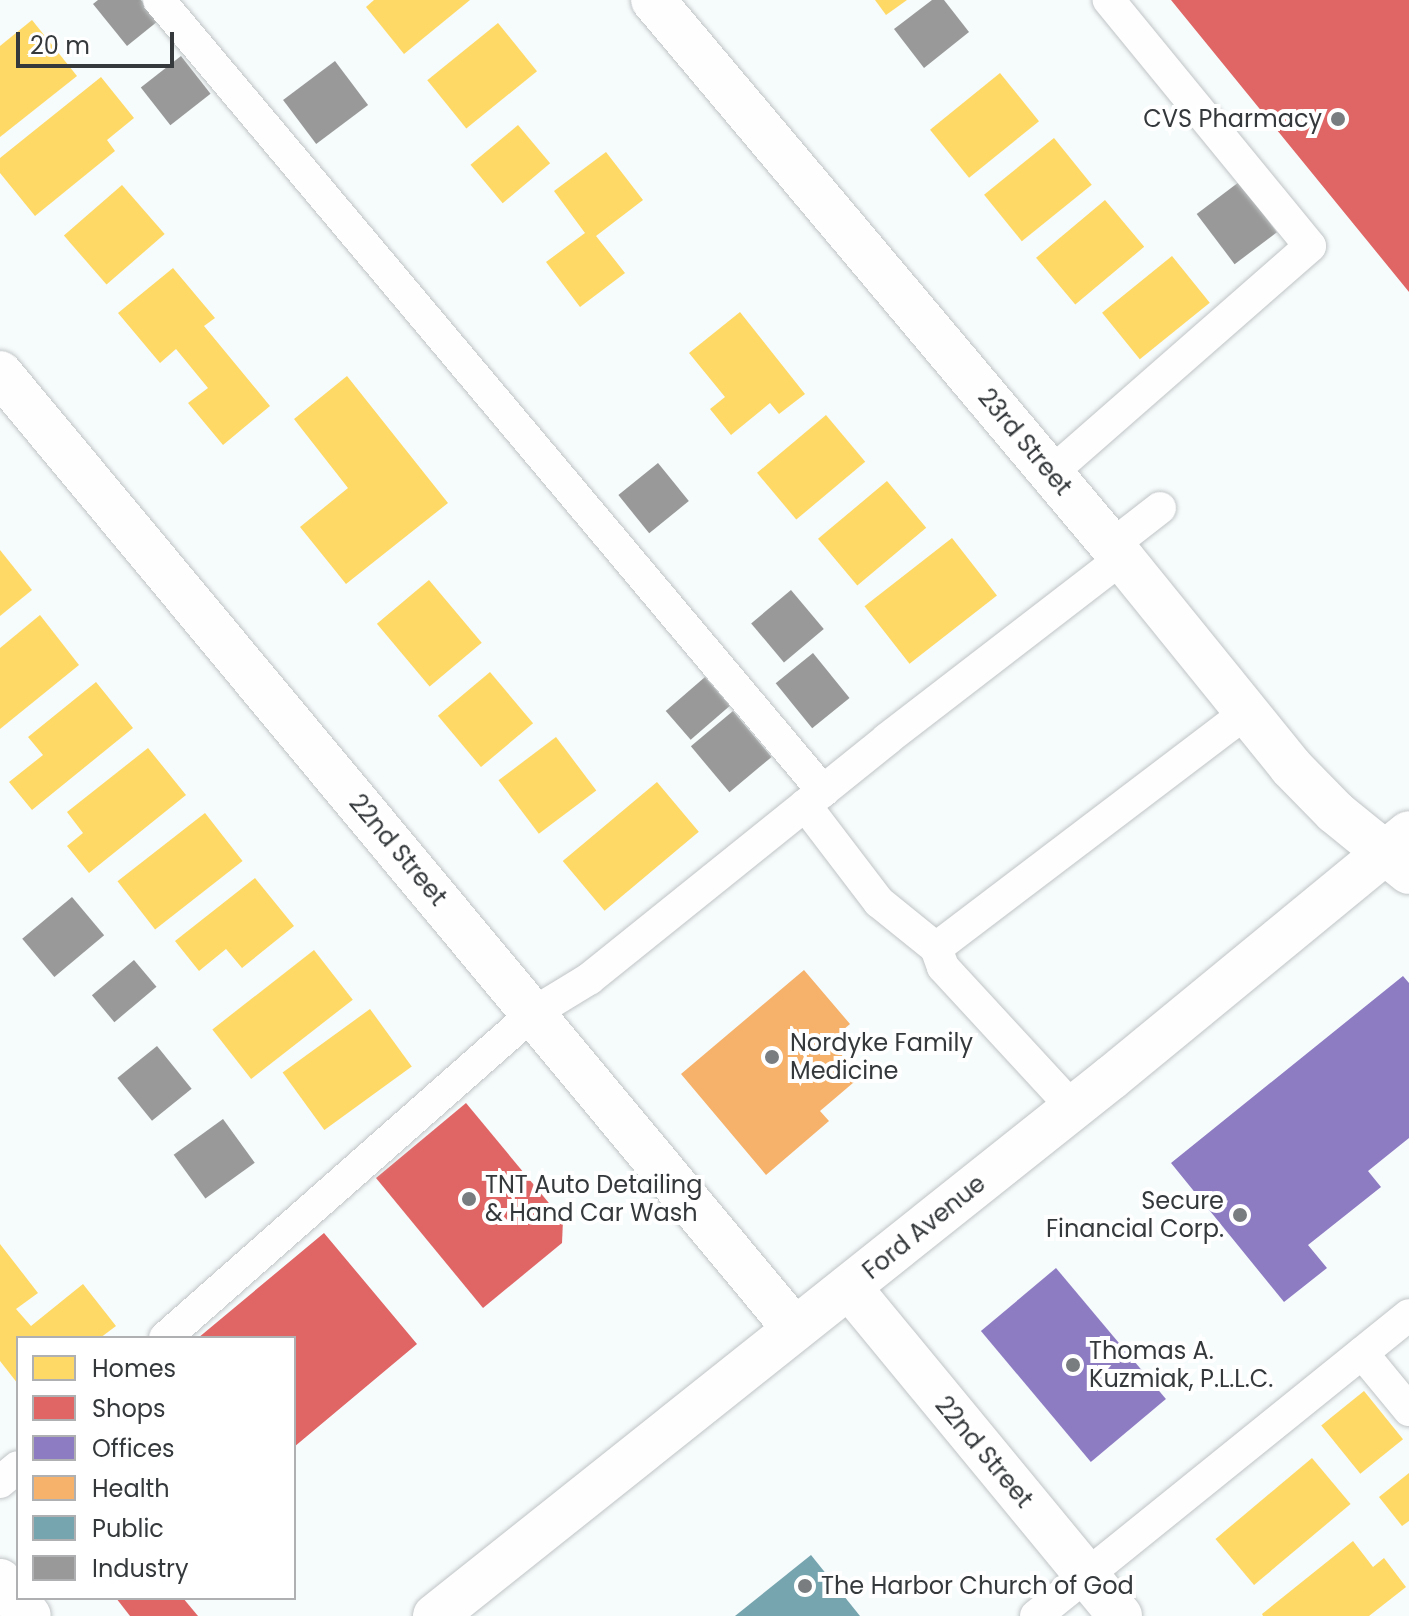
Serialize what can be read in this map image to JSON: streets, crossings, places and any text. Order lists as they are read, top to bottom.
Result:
{
  "streets": {
    "street": ["23rd Street", "22nd Street", "Ford Avenue"]
  },
  "crossings": [
    ["23rd Street", "Ford Avenue"],
    ["22nd Street", "Ford Avenue"]
  ],
  "places": [
    "CVS Pharmacy",
    "Nordyke Family Medicine",
    "TNT Auto Detailing & Hand Car Wash",
    "Secure Financial Corp.",
    "Thomas A. Kuzmiak, P.L.L.C.",
    "The Harbor Church of God"
  ],
  "legend": [
    "Homes",
    "Shops",
    "Offices",
    "Health",
    "Public",
    "Industry"
  ],
  "scale_bar": "20 m"
}
